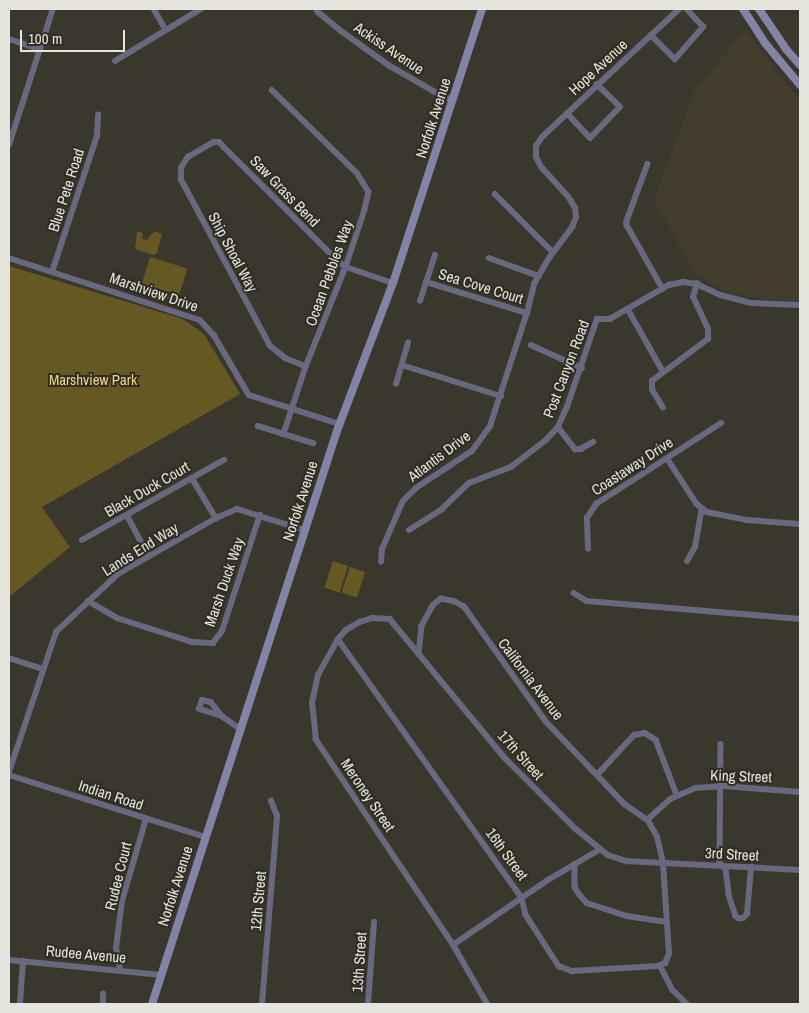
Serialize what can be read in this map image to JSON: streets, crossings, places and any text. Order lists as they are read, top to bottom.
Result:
{
  "streets": {
    "main road": ["Norfolk Avenue"],
    "street": [
      "Ackiss Avenue",
      "Hope Avenue",
      "Blue Pete Road",
      "Saw Grass Bend",
      "Ship Shoal Way",
      "Ocean Pebbles Way",
      "Sea Cove Court",
      "Marshview Drive",
      "Post Canyon Road",
      "Atlantis Drive",
      "Coastaway Drive",
      "Black Duck Court",
      "Lands End Way",
      "Marsh Duck Way",
      "California Avenue",
      "17th Street",
      "King Street",
      "Indian Road",
      "Meroney Street",
      "16th Street",
      "3rd Street",
      "Rudee Court",
      "12th Street",
      "Rudee Avenue",
      "13th Street"
    ]
  },
  "crossings": [
    ["Ackiss Avenue", "Norfolk Avenue"],
    ["Hope Avenue", "Atlantis Drive"],
    ["Norfolk Avenue", "Saw Grass Bend"],
    ["Norfolk Avenue", "Marshview Drive"],
    ["Norfolk Avenue", "Lands End Way"],
    ["Norfolk Avenue", "Indian Road"],
    ["Norfolk Avenue", "Rudee Avenue"],
    ["Blue Pete Road", "Marshview Drive"],
    ["Saw Grass Bend", "Ship Shoal Way"],
    ["Saw Grass Bend", "Ocean Pebbles Way"],
    ["Ship Shoal Way", "Ocean Pebbles Way"],
    ["Ocean Pebbles Way", "Marshview Drive"],
    ["Sea Cove Court", "Atlantis Drive"],
    ["Lands End Way", "Marsh Duck Way"],
    ["Lands End Way", "Indian Road"],
    ["California Avenue", "17th Street"],
    ["California Avenue", "King Street"],
    ["17th Street", "Meroney Street"],
    ["17th Street", "3rd Street"],
    ["Indian Road", "Rudee Court"],
    ["Meroney Street", "16th Street"],
    ["Rudee Court", "Rudee Avenue"]
  ],
  "parks": ["Marshview Park"],
  "scale_bar": "100 m"
}
